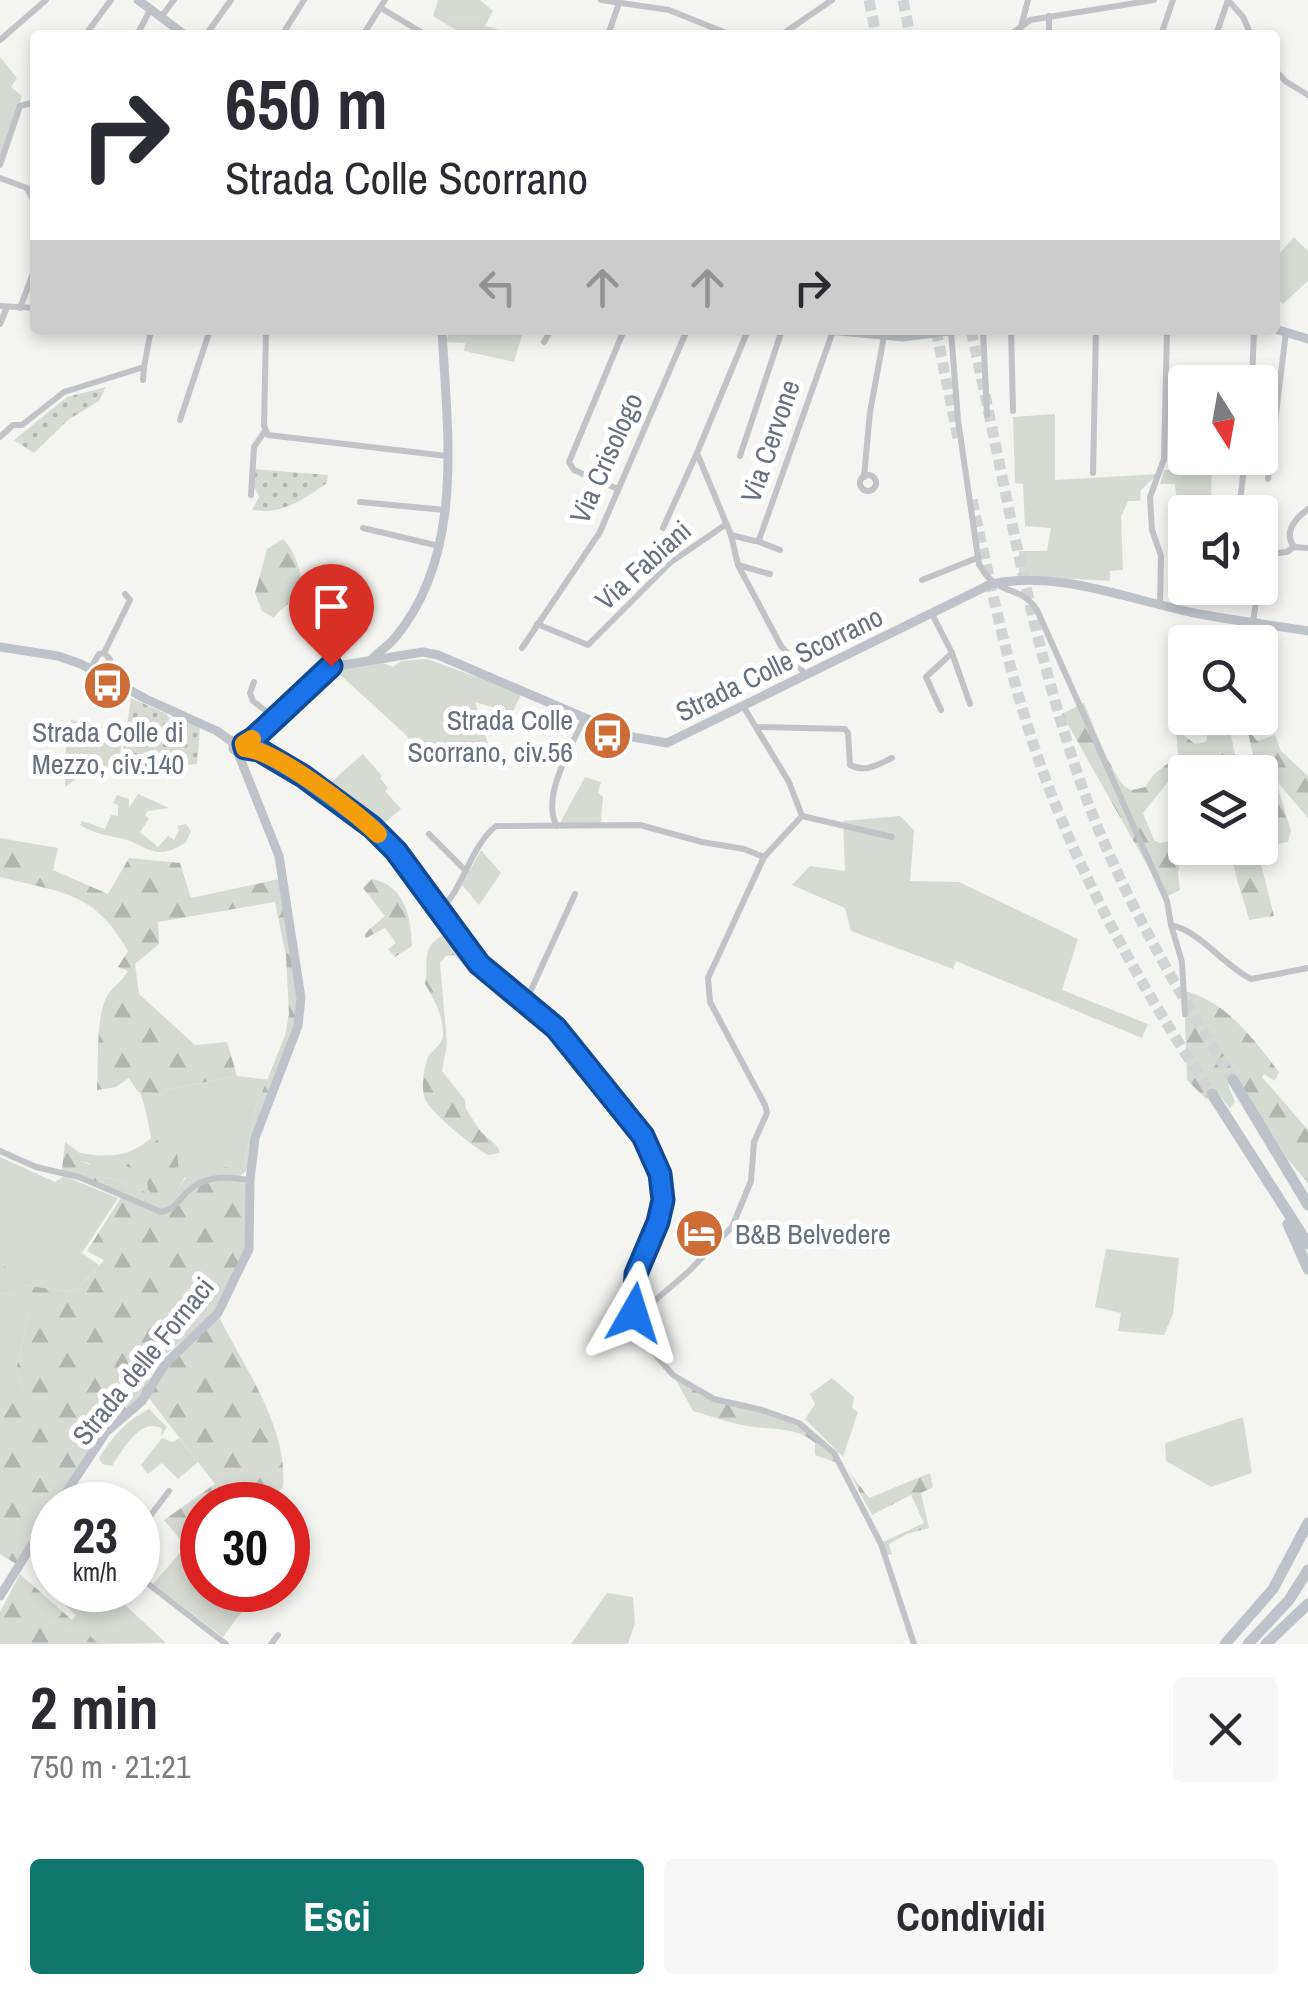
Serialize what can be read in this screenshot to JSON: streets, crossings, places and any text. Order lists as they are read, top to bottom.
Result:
{
  "streets": {
    "street": [
      "Via Cervone",
      "Via Crisologo",
      "Via Fabiani",
      "Strada Colle Scorrano",
      "Strada delle Fornaci"
    ]
  },
  "crossings": [
    ["Via Crisologo", "Via Fabiani"]
  ],
  "places": {
    "bus stop": ["Strada Colle di Mezzo, civ.140", "Strada Colle Scorrano, civ.56"],
    "hotel": ["B&B Belvedere"]
  },
  "north": "bottom",
  "page": {
    "turn": ["650 m", "Strada Colle Scorrano"],
    "speed": "23 km/h",
    "limit": "30",
    "heading": ["2 min", "750 m · 21:21"],
    "buttons": ["Esci", "Condividi"]
  }
}
